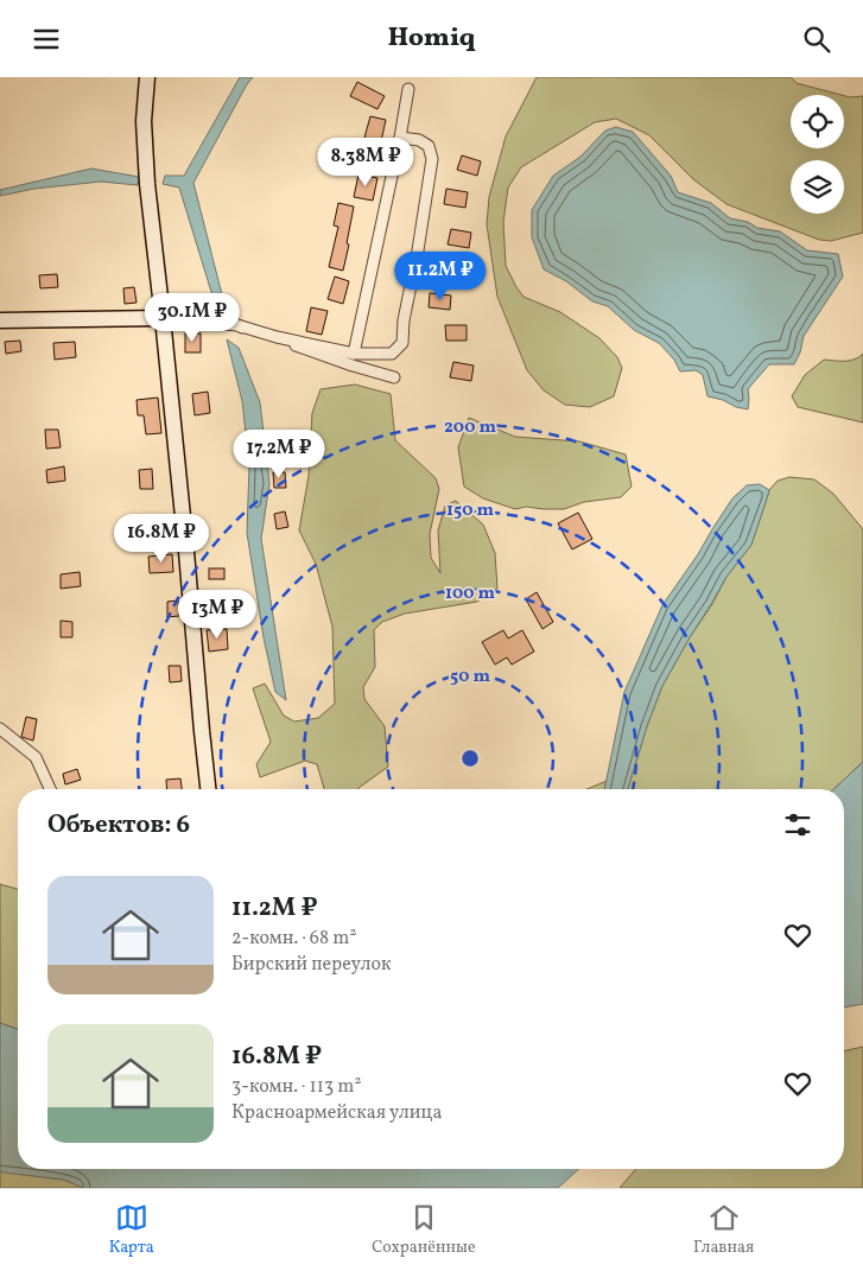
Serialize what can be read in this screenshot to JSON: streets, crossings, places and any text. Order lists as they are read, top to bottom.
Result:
{
  "page": {
    "header": "Homiq",
    "price": [
      "8.38M ₽",
      "11.2M ₽",
      "30.1M ₽",
      "17.2M ₽",
      "16.8M ₽",
      "13M ₽"
    ],
    "heading": "Объектов: 6",
    "list": [
      {
        "name": "11.2M ₽",
        "note": "2-комн. · 68 m² · Бирский переулок"
      },
      {
        "name": "16.8M ₽",
        "note": "3-комн. · 113 m² · Красноармейская улица"
      }
    ],
    "tabs": ["Карта", "Сохранённые", "Главная"]
  },
  "rings": [
    "200 m",
    "150 m",
    "100 m",
    "50 m"
  ]
}
